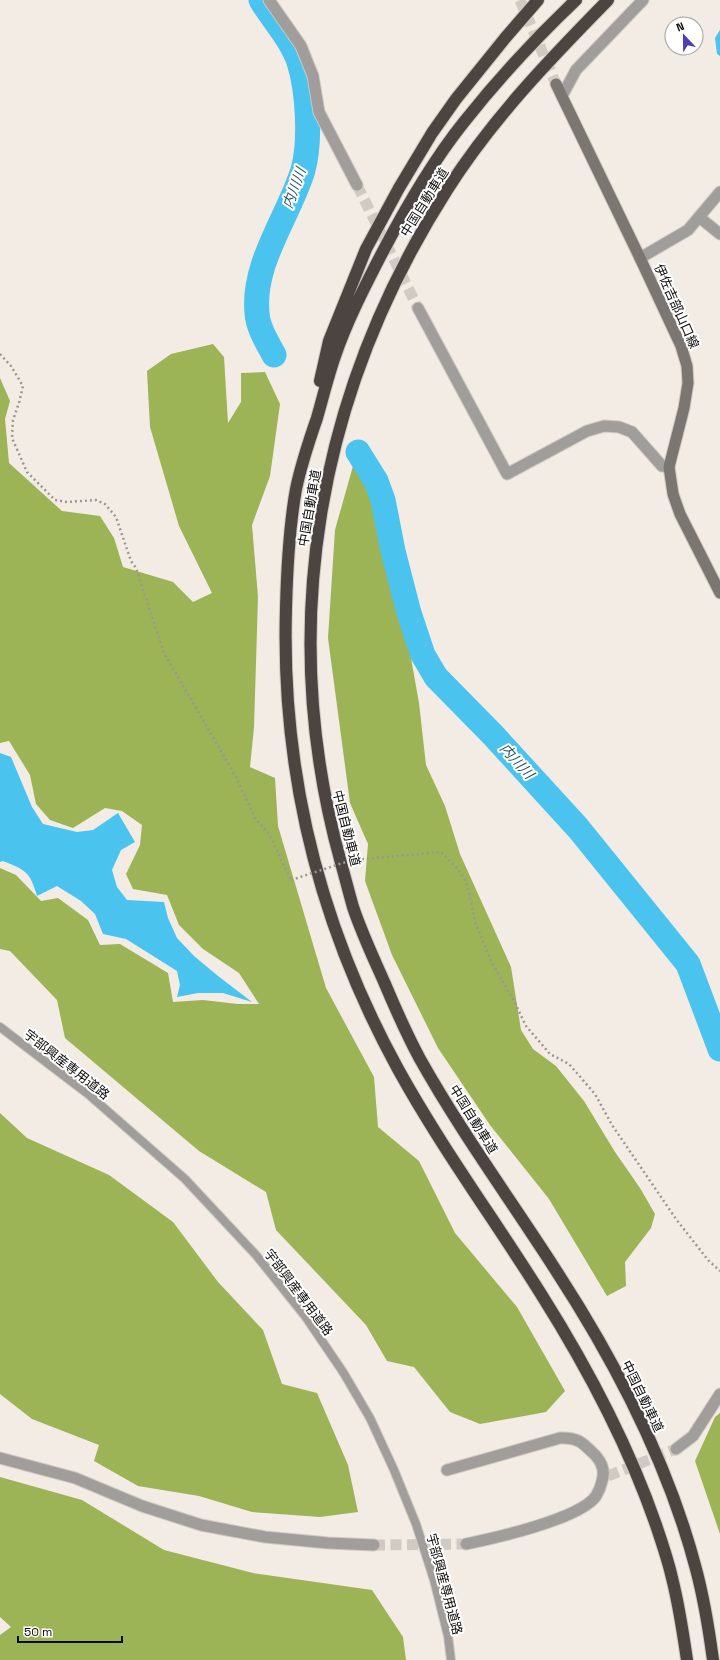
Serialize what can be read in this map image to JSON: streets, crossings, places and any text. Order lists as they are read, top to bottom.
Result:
{
  "streets": {
    "highway": ["中国自動車道"],
    "main road": ["伊佐吉部山口線"],
    "lane": ["宇部興産専用道路"]
  },
  "water": ["内川川"],
  "scale_bar": "50 m",
  "north": "top"
}
